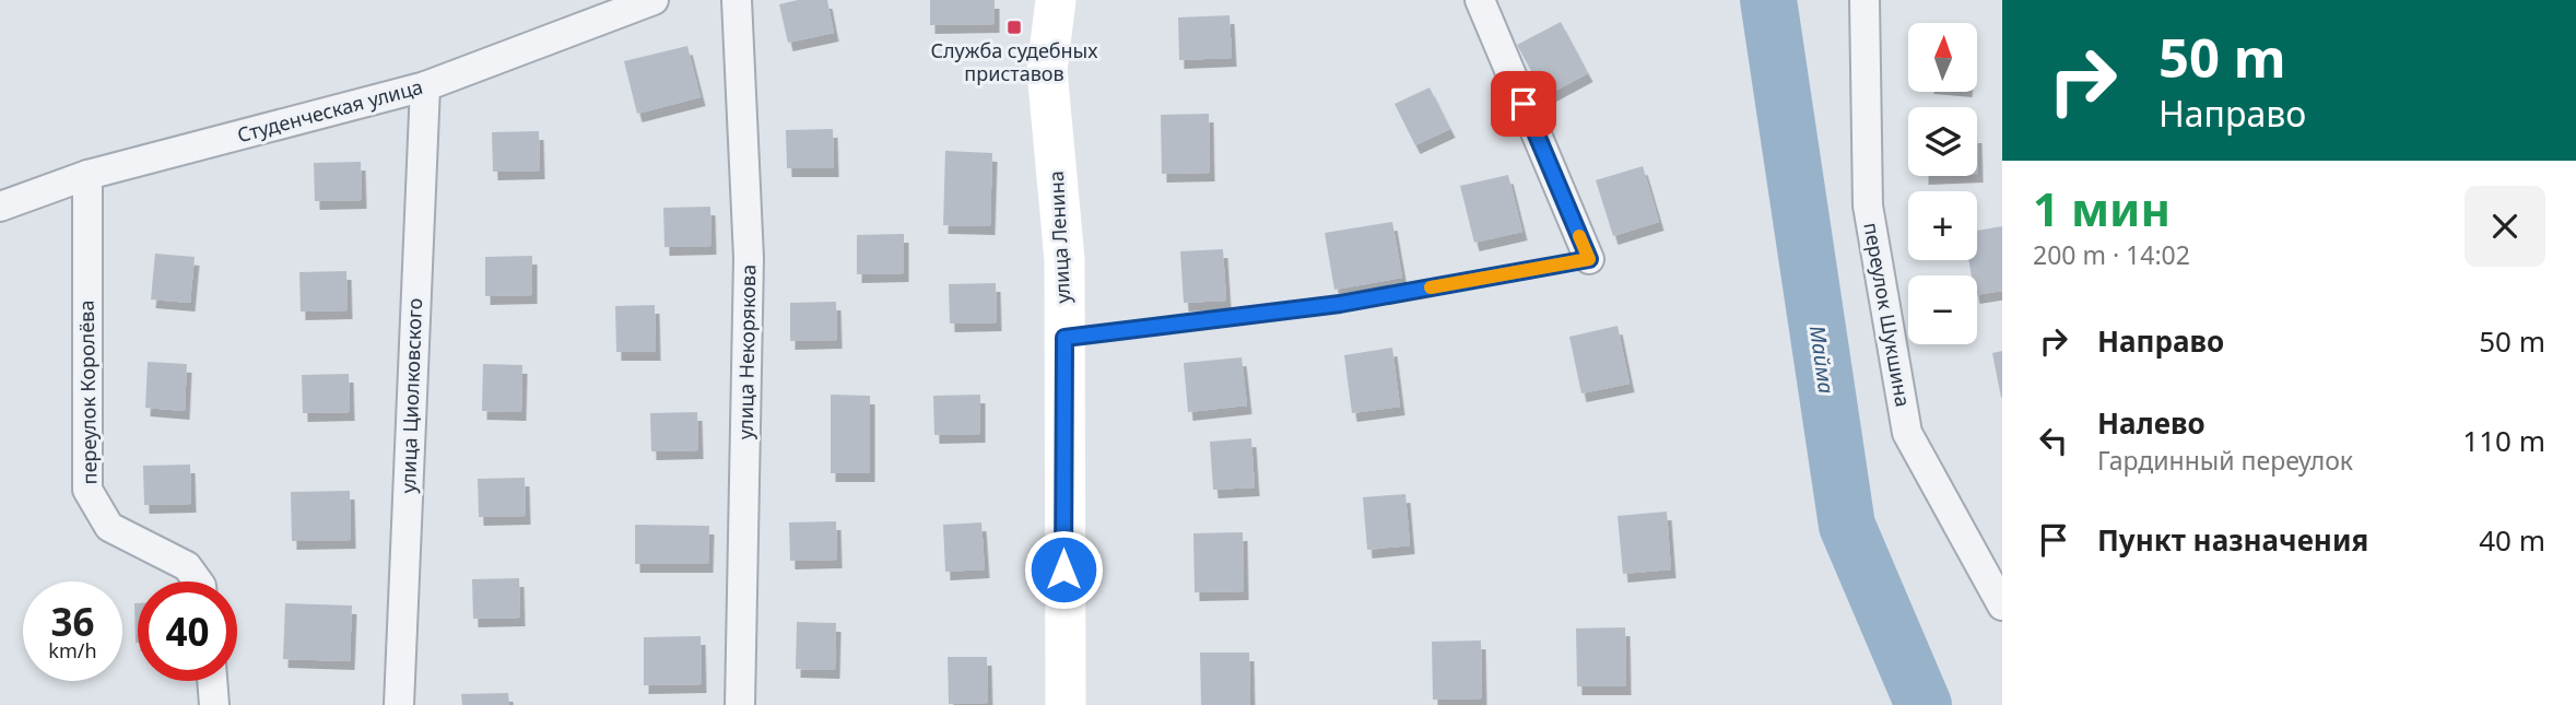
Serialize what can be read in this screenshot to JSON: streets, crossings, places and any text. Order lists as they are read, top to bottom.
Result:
{
  "streets": {
    "street": [
      "Студенческая улица",
      "улица Ленина",
      "переулок Шукшина",
      "улица Некорякова",
      "переулок Королёва",
      "улица Циолковского"
    ]
  },
  "crossings": [
    ["Студенческая улица", "переулок Королёва"],
    ["Студенческая улица", "улица Циолковского"]
  ],
  "water": ["Майма"],
  "places": {
    "transit": ["Служба судебных приставов"]
  },
  "north": "top",
  "page": {
    "turn": ["50 m", "Направо"],
    "map_buttons": ["+", "−"],
    "heading": ["1 мин", "200 m · 14:02"],
    "list": [
      {
        "name": "Направо",
        "value": "50 m"
      },
      {
        "name": "Налево",
        "note": "Гардинный переулок",
        "value": "110 m"
      },
      {
        "name": "Пункт назначения",
        "value": "40 m"
      }
    ],
    "speed": "36 km/h",
    "limit": "40"
  }
}
